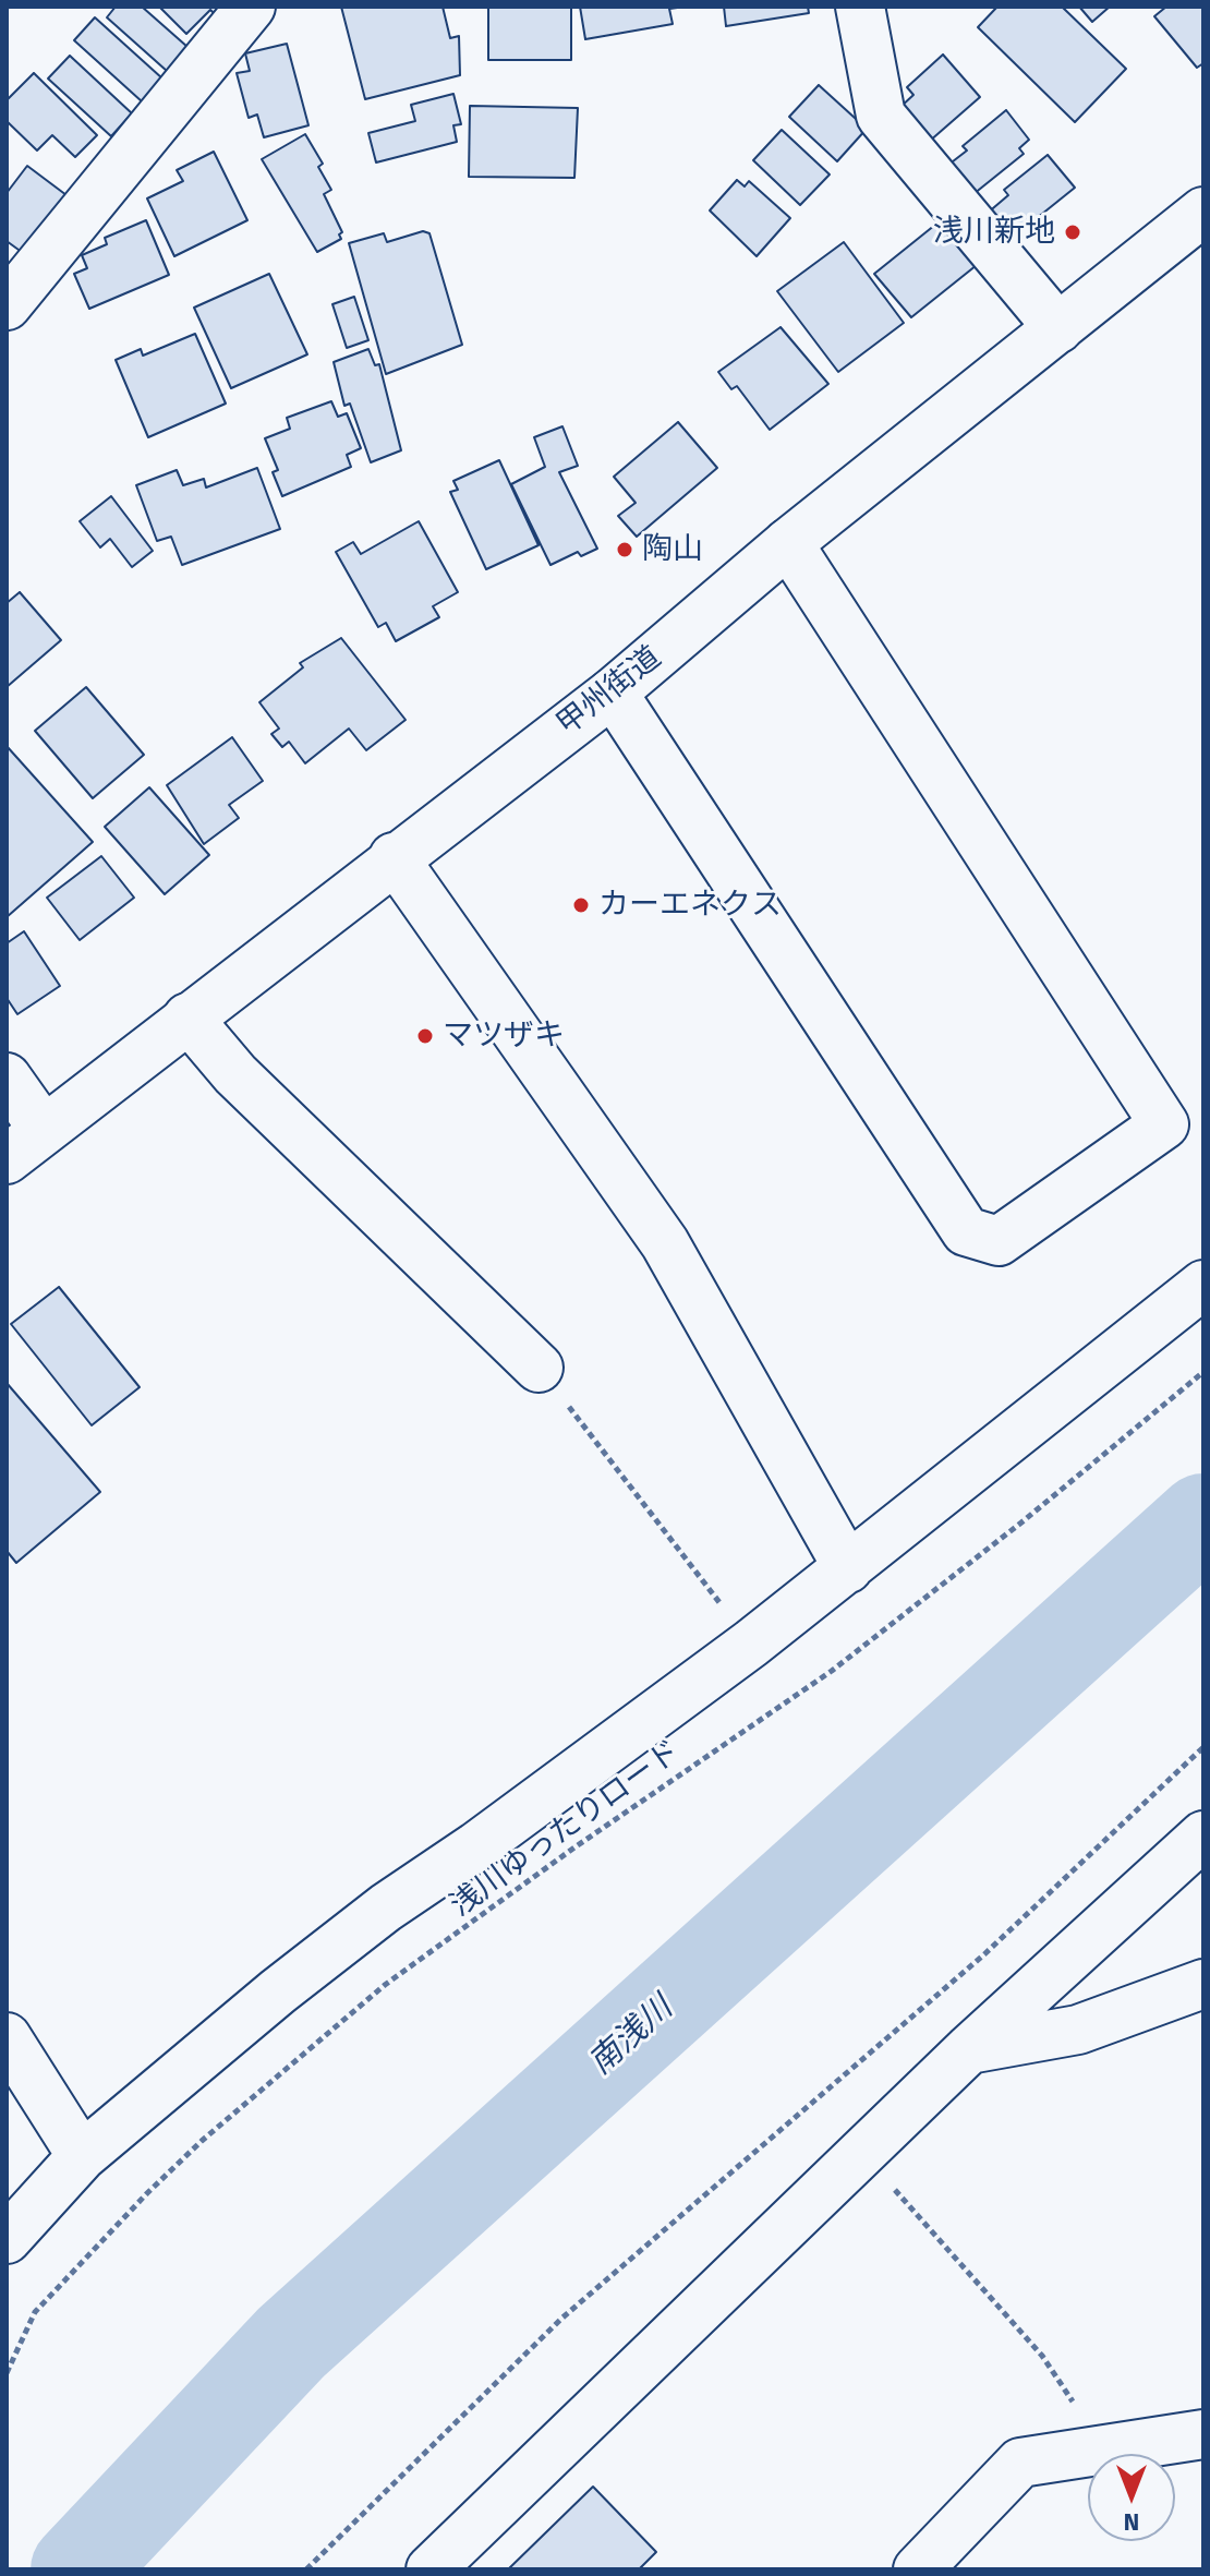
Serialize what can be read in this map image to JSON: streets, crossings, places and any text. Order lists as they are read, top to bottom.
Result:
{
  "streets": {
    "main road": ["甲州街道"],
    "path": ["浅川ゆったりロード"]
  },
  "water": ["南浅川"],
  "places": [
    "浅川新地",
    "陶山",
    "カーエネクス",
    "マツザキ"
  ],
  "north": "bottom"
}
